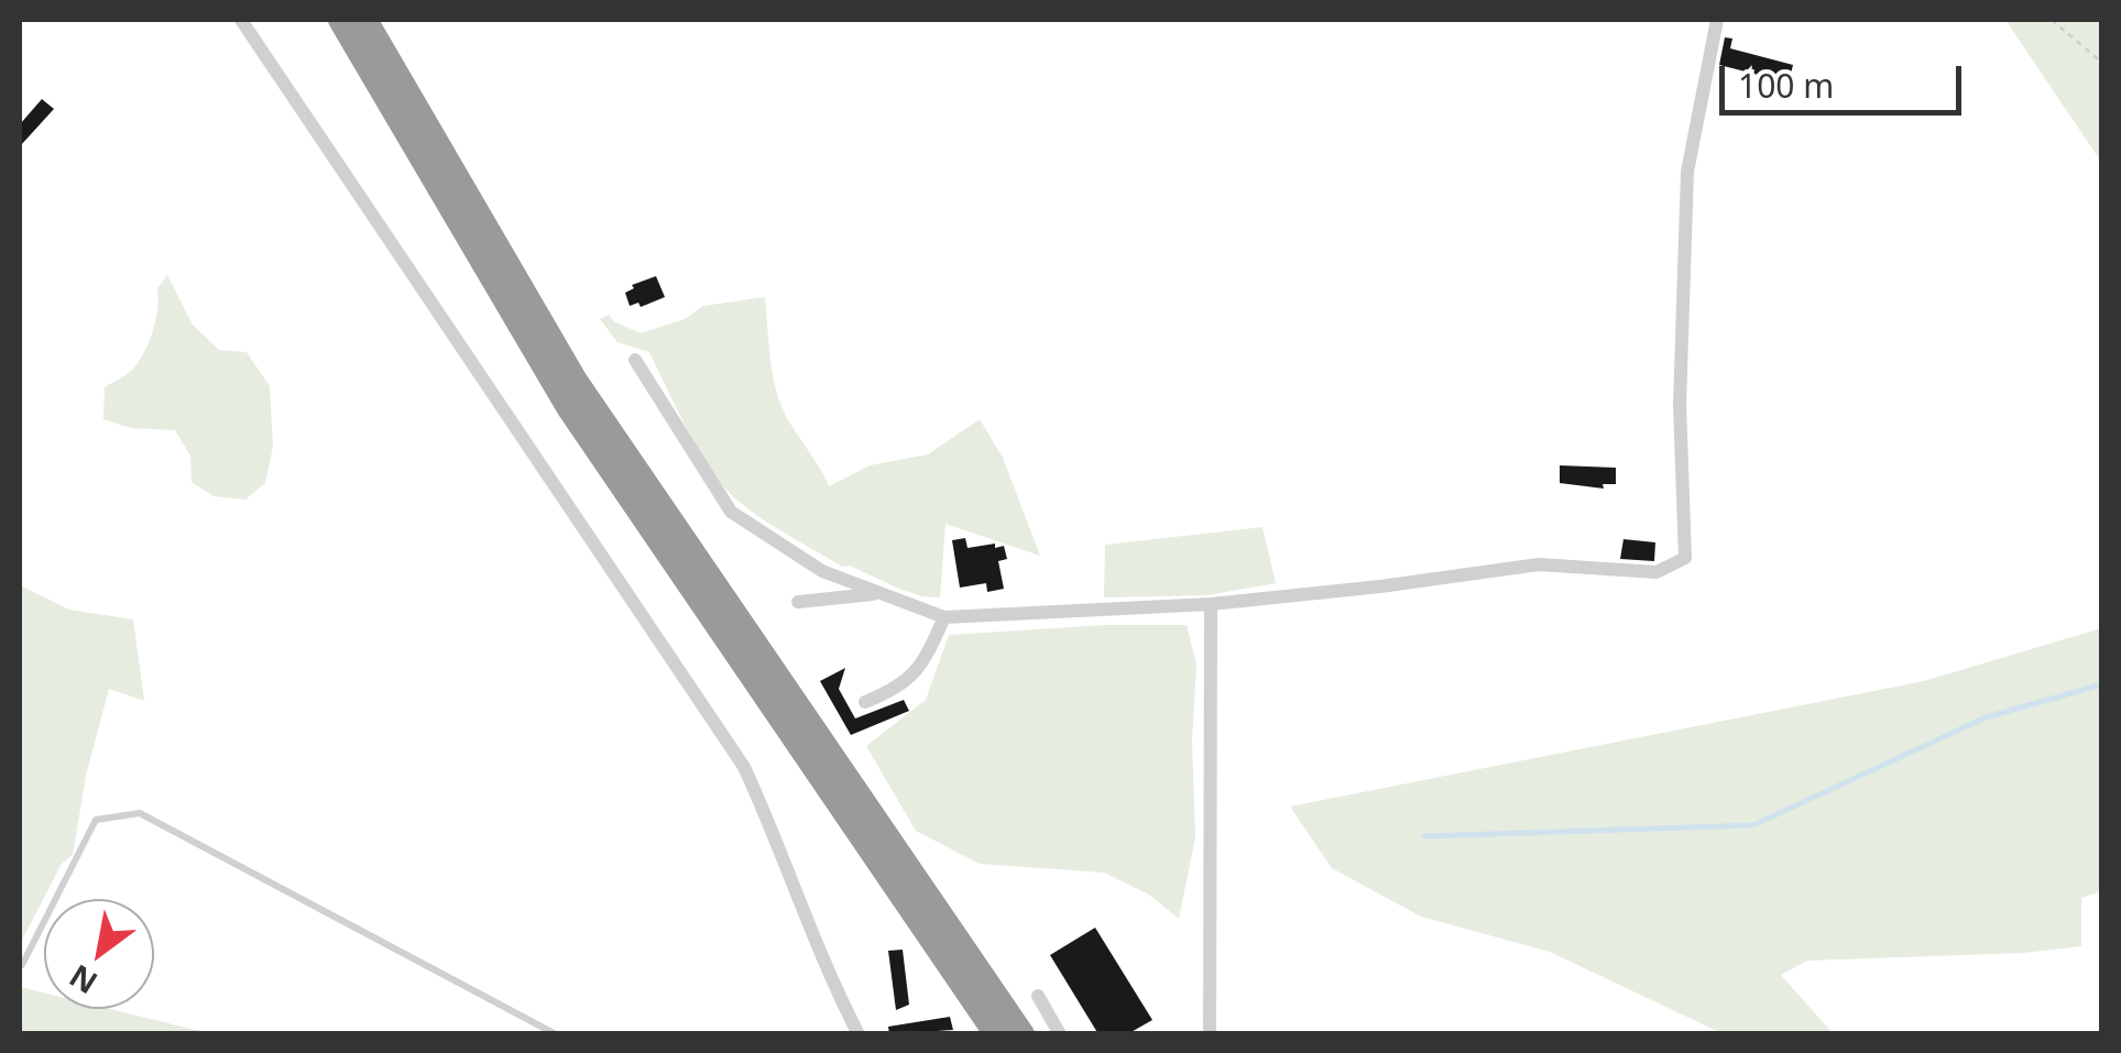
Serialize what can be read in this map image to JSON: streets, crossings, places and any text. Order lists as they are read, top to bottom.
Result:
{
  "scale_bar": "100 m",
  "north": "bottom left"
}
